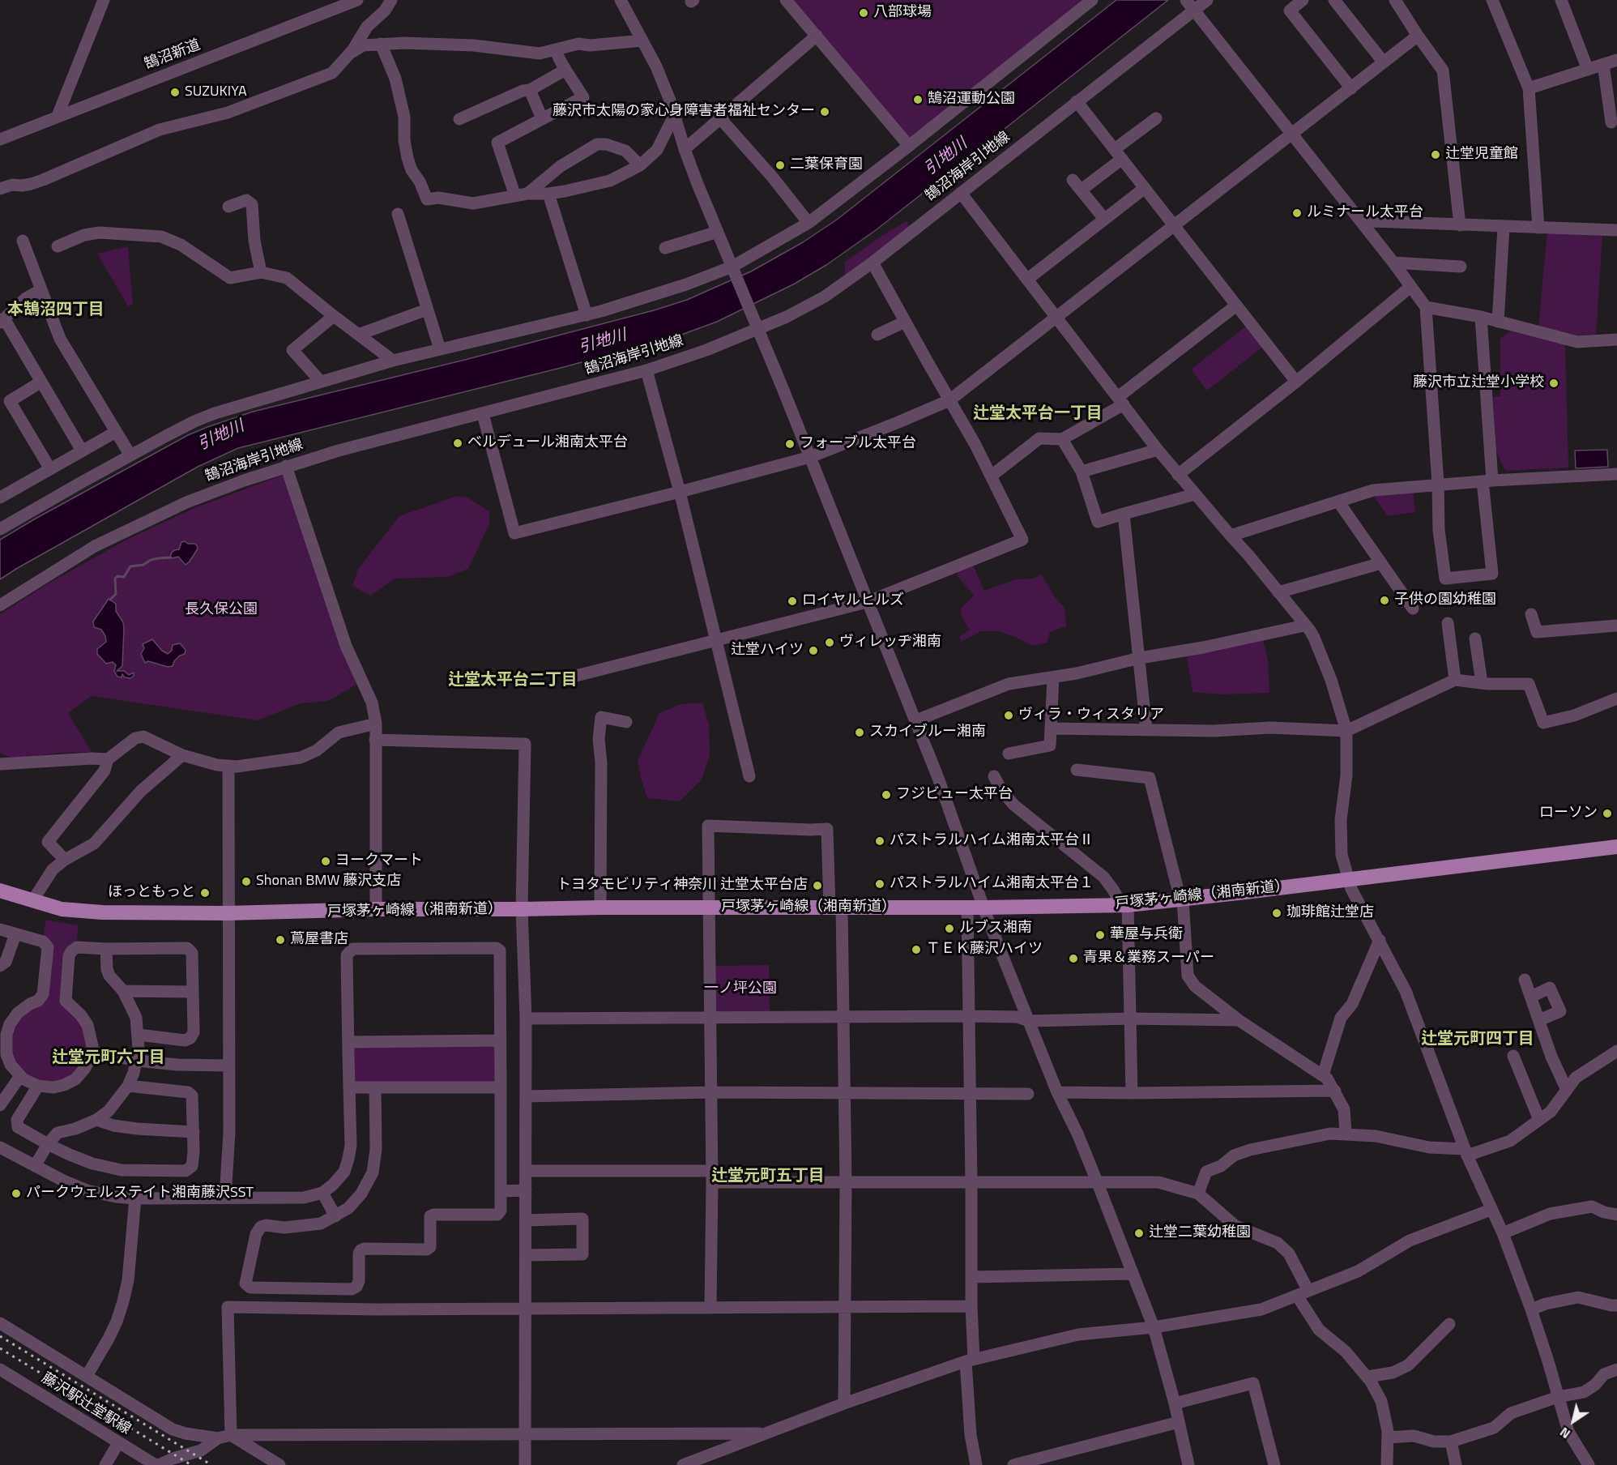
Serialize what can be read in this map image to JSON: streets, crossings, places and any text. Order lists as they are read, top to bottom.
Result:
{
  "streets": {
    "main road": ["戸塚茅ヶ崎線（湘南新道）"],
    "street": ["鵠沼新道", "鵠沼海岸引地線", "藤沢駅辻堂駅線"]
  },
  "districts": [
    "本鵠沼四丁目",
    "辻堂太平台一丁目",
    "辻堂太平台二丁目",
    "辻堂元町四丁目",
    "辻堂元町六丁目",
    "辻堂元町五丁目"
  ],
  "water": ["引地川"],
  "parks": ["長久保公園", "一ノ坪公園"],
  "places": [
    "八部球場",
    "SUZUKIYA",
    "鵠沼運動公園",
    "藤沢市太陽の家心身障害者福祉センター",
    "辻堂児童館",
    "二葉保育園",
    "ルミナール太平台",
    "藤沢市立辻堂小学校",
    "ベルデュール湘南太平台",
    "フォーブル太平台",
    "子供の園幼稚園",
    "ロイヤルヒルズ",
    "ヴィレッヂ湘南",
    "辻堂ハイツ",
    "ヴィラ・ウィスタリア",
    "スカイブルー湘南",
    "フジビュー太平台",
    "ローソン",
    "パストラルハイム湘南太平台Ⅱ",
    "ヨークマート",
    "Shonan BMW 藤沢支店",
    "パストラルハイム湘南太平台１",
    "トヨタモビリティ神奈川 辻堂太平台店",
    "ほっともっと",
    "珈琲館辻堂店",
    "ルブス湘南",
    "華屋与兵衛",
    "蔦屋書店",
    "ＴＥＫ藤沢ハイツ",
    "青果＆業務スーパー",
    "パークウェルステイト湘南藤沢SST",
    "辻堂二葉幼稚園"
  ],
  "north": "bottom left"
}
